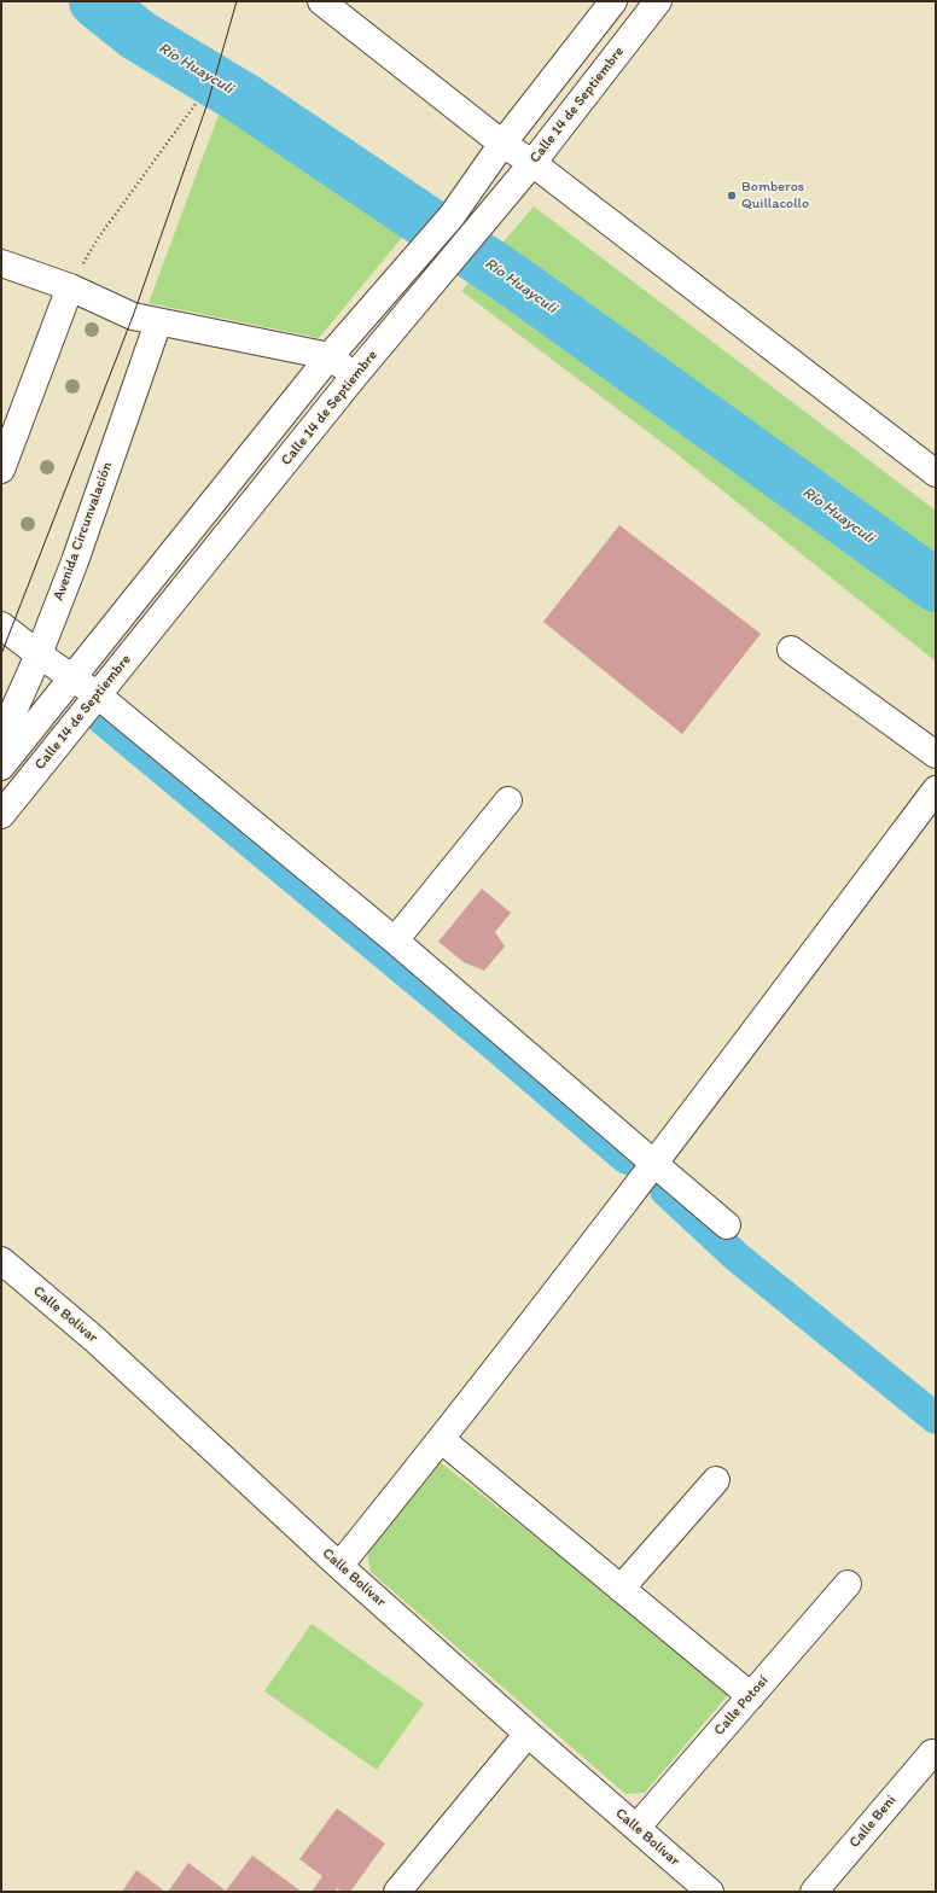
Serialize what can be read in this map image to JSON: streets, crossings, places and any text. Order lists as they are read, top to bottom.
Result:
{
  "streets": {
    "street": [
      "Calle 14 de Septiembre",
      "Avenida Circunvalación",
      "Calle Bolívar",
      "Calle Potosí",
      "Calle Beni"
    ]
  },
  "crossings": [
    ["Calle Bolívar", "Calle Potosí"]
  ],
  "water": ["Río Huayculi"],
  "places": ["Bomberos Quillacollo"]
}
